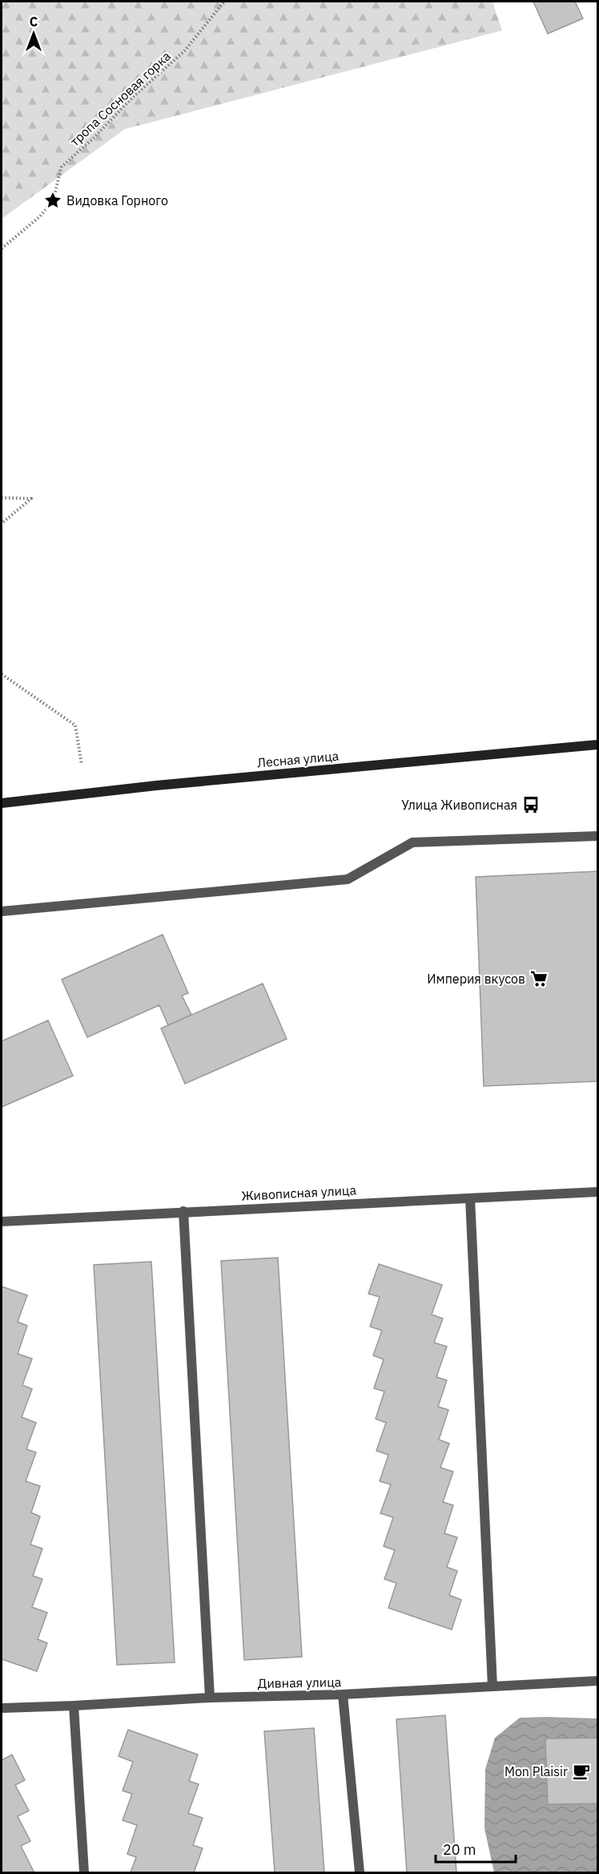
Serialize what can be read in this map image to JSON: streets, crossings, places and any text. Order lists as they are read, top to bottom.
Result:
{
  "streets": {
    "main road": ["Лесная улица"],
    "street": ["Живописная улица", "Дивная улица"],
    "path": ["тропа Сосновая горка"]
  },
  "places": {
    "place": ["Видовка Горного"],
    "bus stop": ["Улица Живописная"],
    "supermarket": ["Империя вкусов"],
    "cafe": ["Mon Plaisir"]
  },
  "scale_bar": "20 m",
  "north": "top"
}
